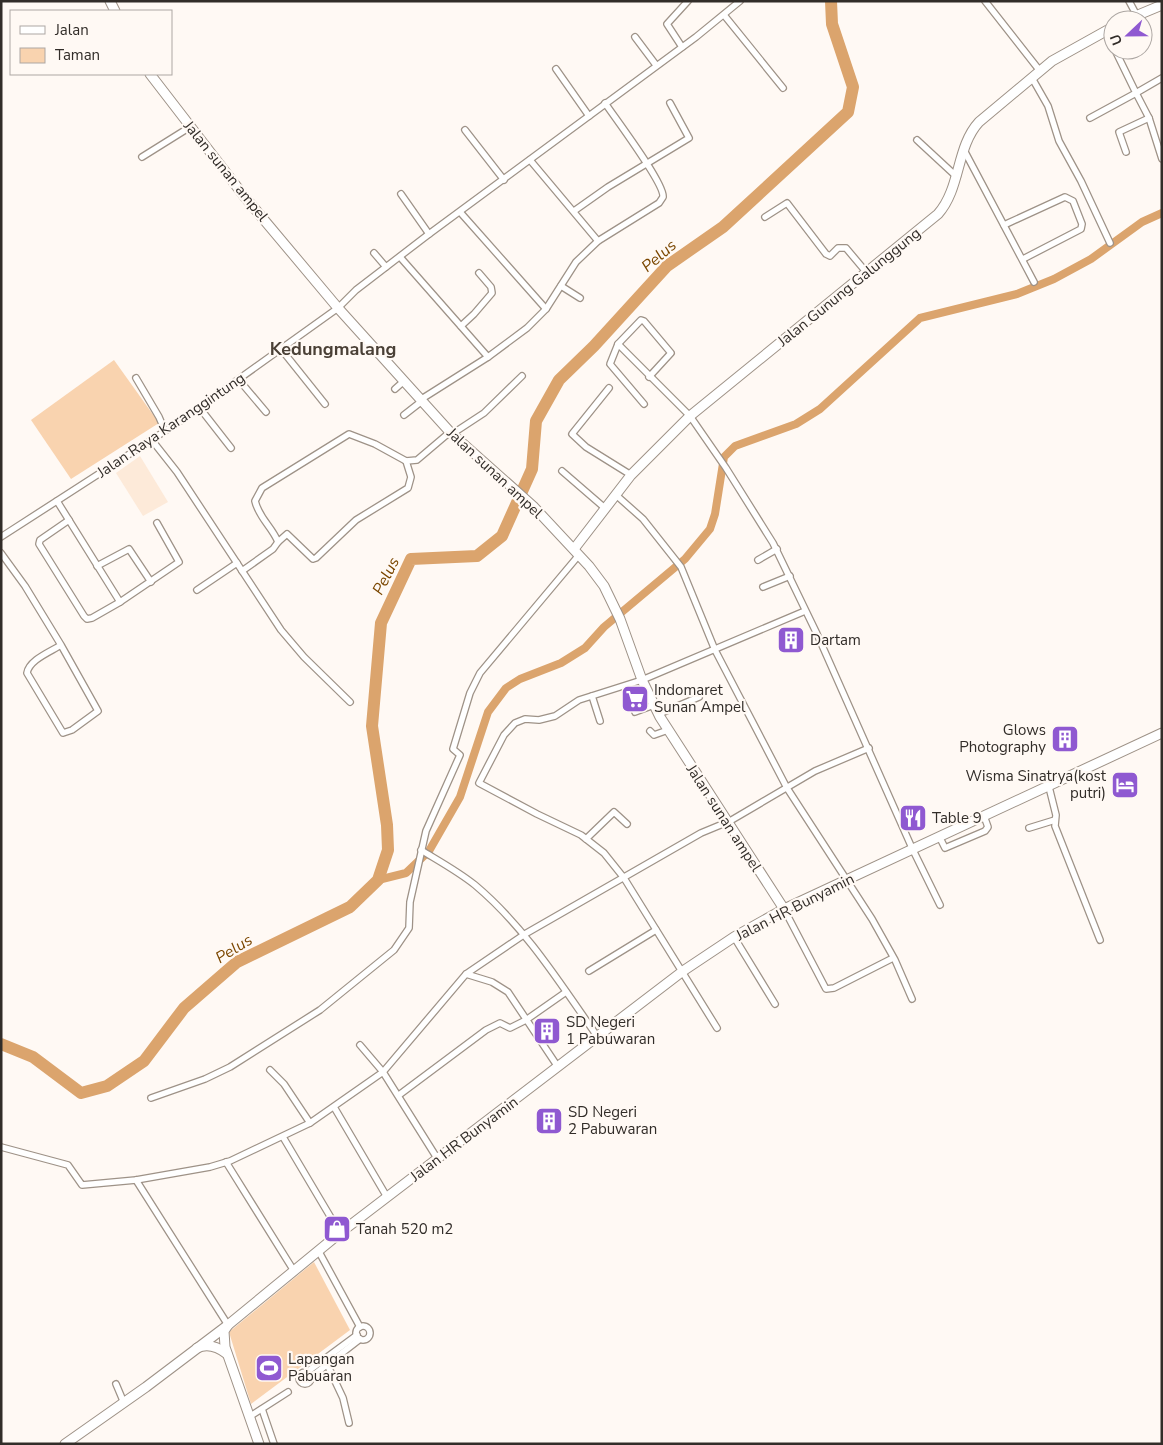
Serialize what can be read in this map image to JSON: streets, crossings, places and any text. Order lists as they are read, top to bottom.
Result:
{
  "streets": {
    "main road": ["Jalan sunan ampel", "Jalan Gunung Galunggung", "Jalan HR Bunyamin"],
    "street": ["Jalan Raya Karanggintung"]
  },
  "crossings": [
    ["Jalan sunan ampel", "Jalan Gunung Galunggung"],
    ["Jalan sunan ampel", "Jalan Raya Karanggintung"],
    ["Jalan sunan ampel", "Jalan HR Bunyamin"]
  ],
  "districts": ["Kedungmalang"],
  "water": ["Pelus"],
  "places": {
    "building": [
      "Dartam",
      "Glows Photography",
      "SD Negeri 1 Pabuwaran",
      "SD Negeri 2 Pabuwaran"
    ],
    "supermarket": ["Indomaret Sunan Ampel"],
    "hotel": ["Wisma Sinatrya(kost putri)"],
    "restaurant": ["Table 9"],
    "shop": ["Tanah 520 m2"],
    "sports": ["Lapangan Pabuaran"]
  },
  "legend": ["Jalan", "Taman"],
  "north": "left"
}
